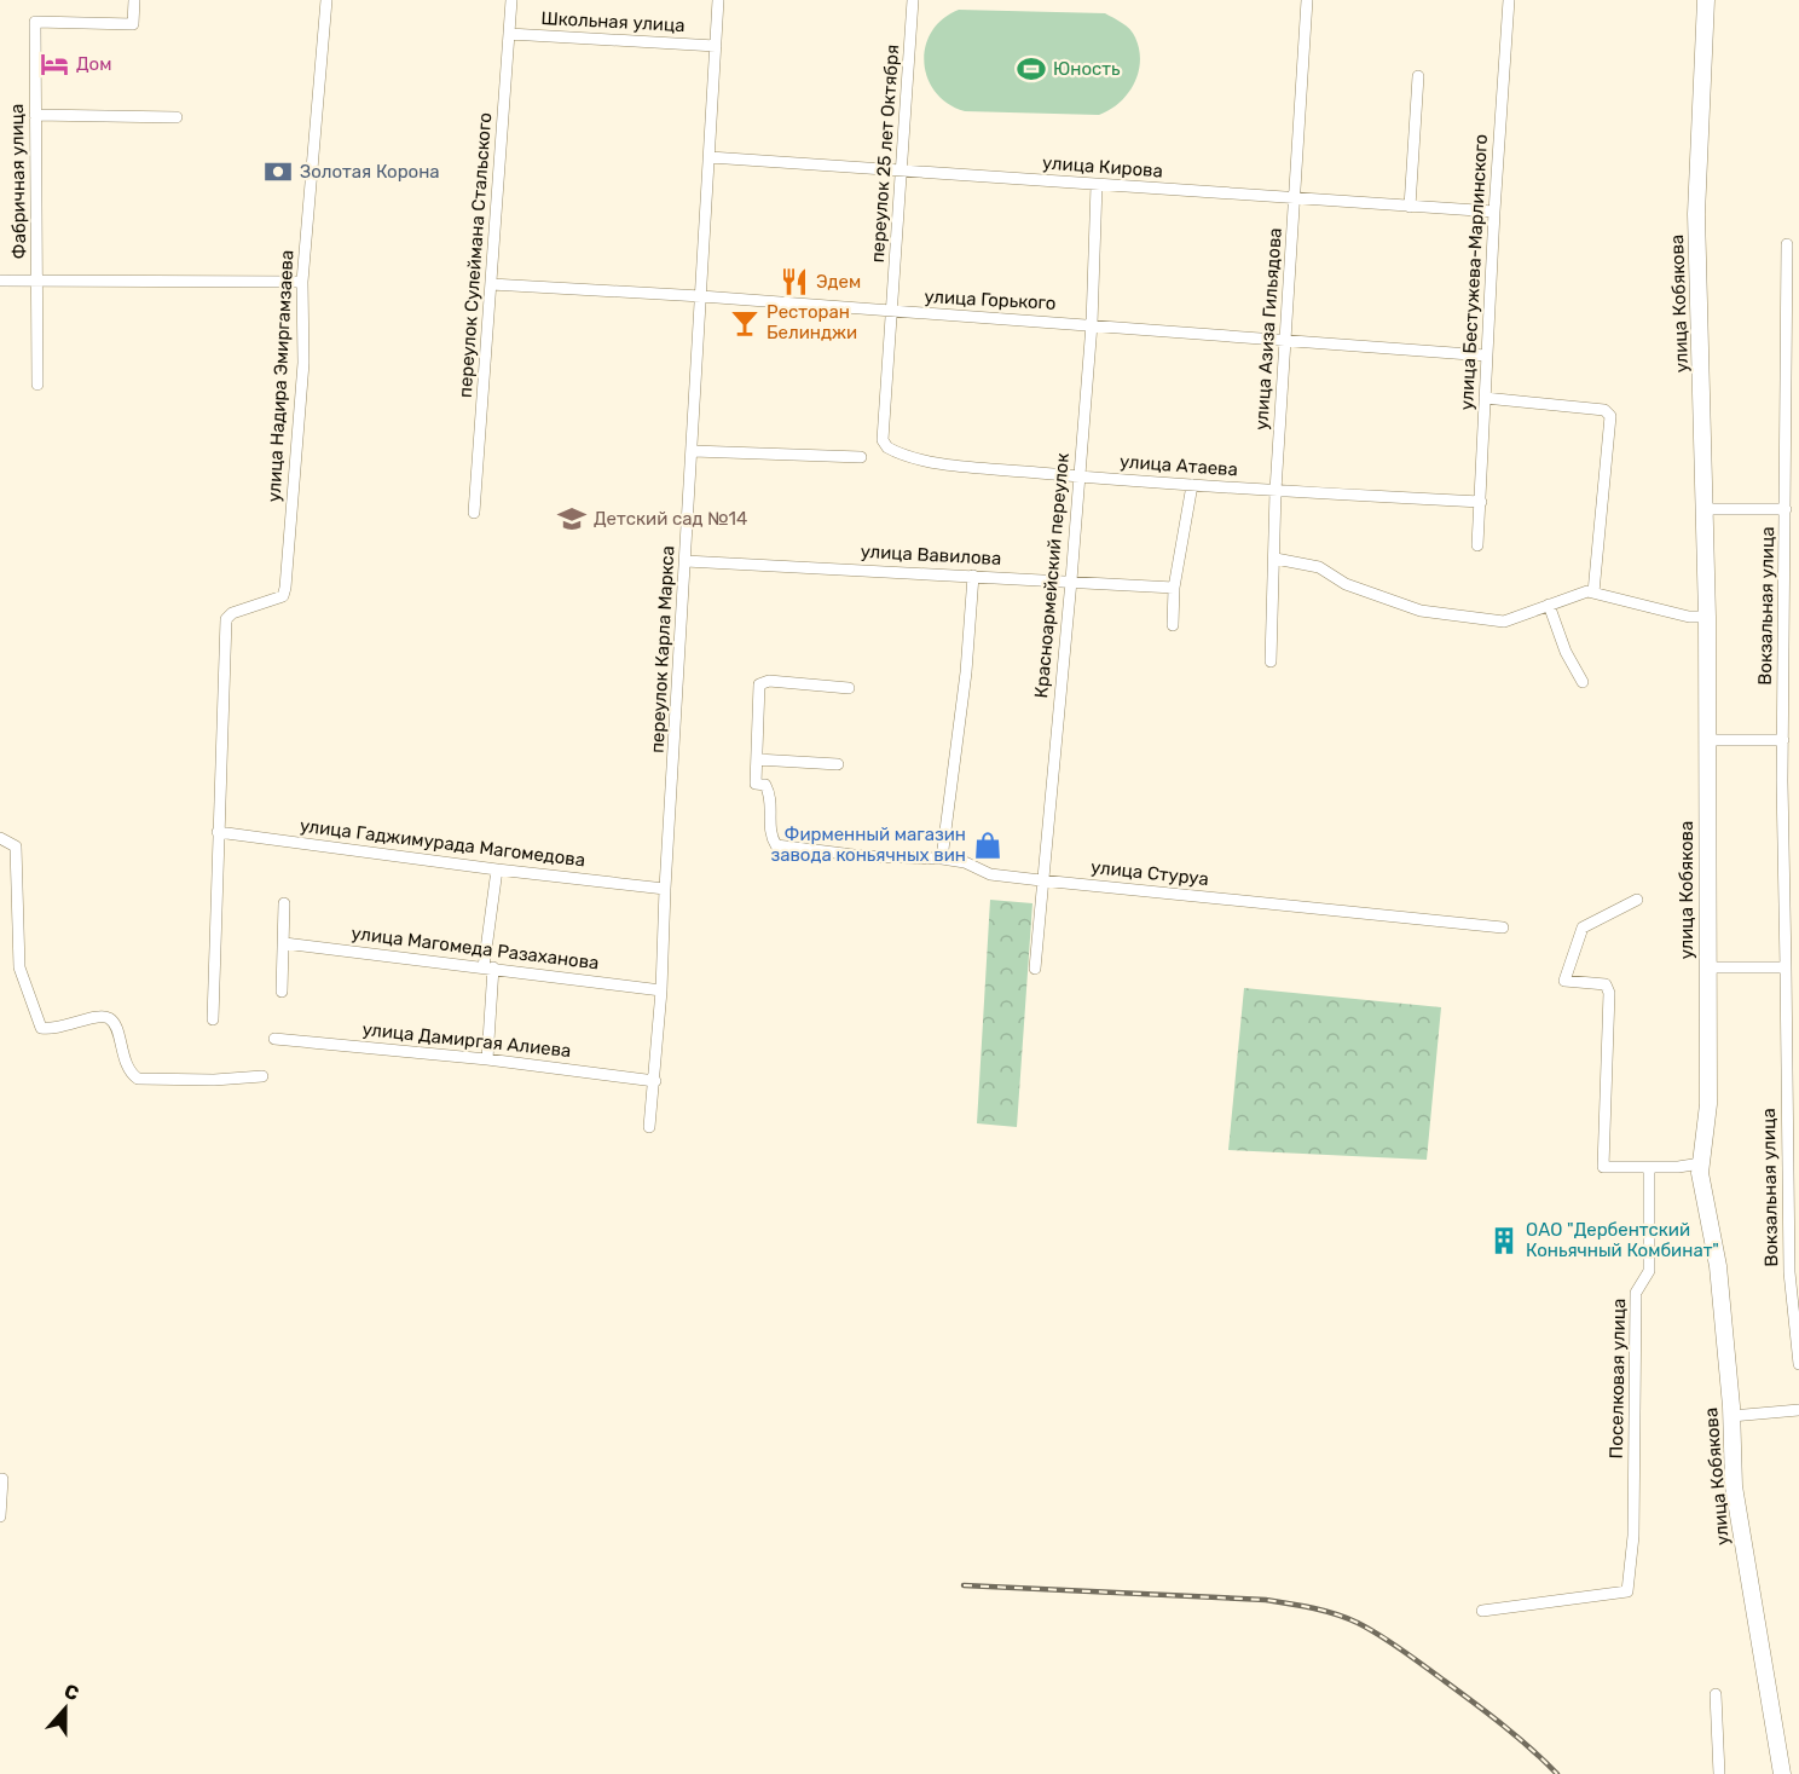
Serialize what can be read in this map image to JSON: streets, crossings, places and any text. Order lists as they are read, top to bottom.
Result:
{
  "streets": {
    "street": [
      "Школьная улица",
      "переулок 25 лет Октября",
      "улица Кирова",
      "Фабричная улица",
      "переулок Сулеймана Стальского",
      "улица Бестужева-Марлинского",
      "улица Горького",
      "улица Кобякова",
      "улица Азиза Гильядова",
      "улица Надира Эмиргамзаева",
      "улица Атаева",
      "улица Вавилова",
      "Красноармейский переулок",
      "Вокзальная улица",
      "переулок Карла Маркса",
      "улица Гаджимурада Магомедова",
      "улица Стуруа",
      "улица Магомеда Разаханова",
      "улица Дамиргая Алиева",
      "Поселковая улица"
    ]
  },
  "crossings": [
    ["Школьная улица", "переулок Сулеймана Стальского"],
    ["Школьная улица", "переулок Карла Маркса"],
    ["переулок 25 лет Октября", "улица Кирова"],
    ["переулок 25 лет Октября", "улица Горького"],
    ["переулок 25 лет Октября", "улица Атаева"],
    ["улица Кирова", "улица Бестужева-Марлинского"],
    ["улица Кирова", "улица Азиза Гильядова"],
    ["улица Кирова", "Красноармейский переулок"],
    ["улица Кирова", "переулок Карла Маркса"],
    ["переулок Сулеймана Стальского", "улица Горького"],
    ["улица Бестужева-Марлинского", "улица Горького"],
    ["улица Бестужева-Марлинского", "улица Атаева"],
    ["улица Горького", "улица Азиза Гильядова"],
    ["улица Горького", "Красноармейский переулок"],
    ["улица Горького", "переулок Карла Маркса"],
    ["улица Азиза Гильядова", "улица Атаева"],
    ["улица Надира Эмиргамзаева", "улица Гаджимурада Магомедова"],
    ["улица Атаева", "Красноармейский переулок"],
    ["улица Вавилова", "Красноармейский переулок"],
    ["улица Вавилова", "переулок Карла Маркса"],
    ["Красноармейский переулок", "улица Стуруа"],
    ["переулок Карла Маркса", "улица Гаджимурада Магомедова"],
    ["переулок Карла Маркса", "улица Магомеда Разаханова"],
    ["переулок Карла Маркса", "улица Дамиргая Алиева"]
  ],
  "places": {
    "hotel": ["Дом"],
    "sports": ["Юность"],
    "bank": ["Золотая Корона"],
    "restaurant": ["Эдем"],
    "bar": ["Ресторан Белинджи"],
    "school or university": ["Детский сад №14"],
    "shop": ["Фирменный магазин завода коньячных вин"],
    "building": ["ОАО \"Дербентский Коньячный Комбинат\""]
  },
  "north": "top"
}
